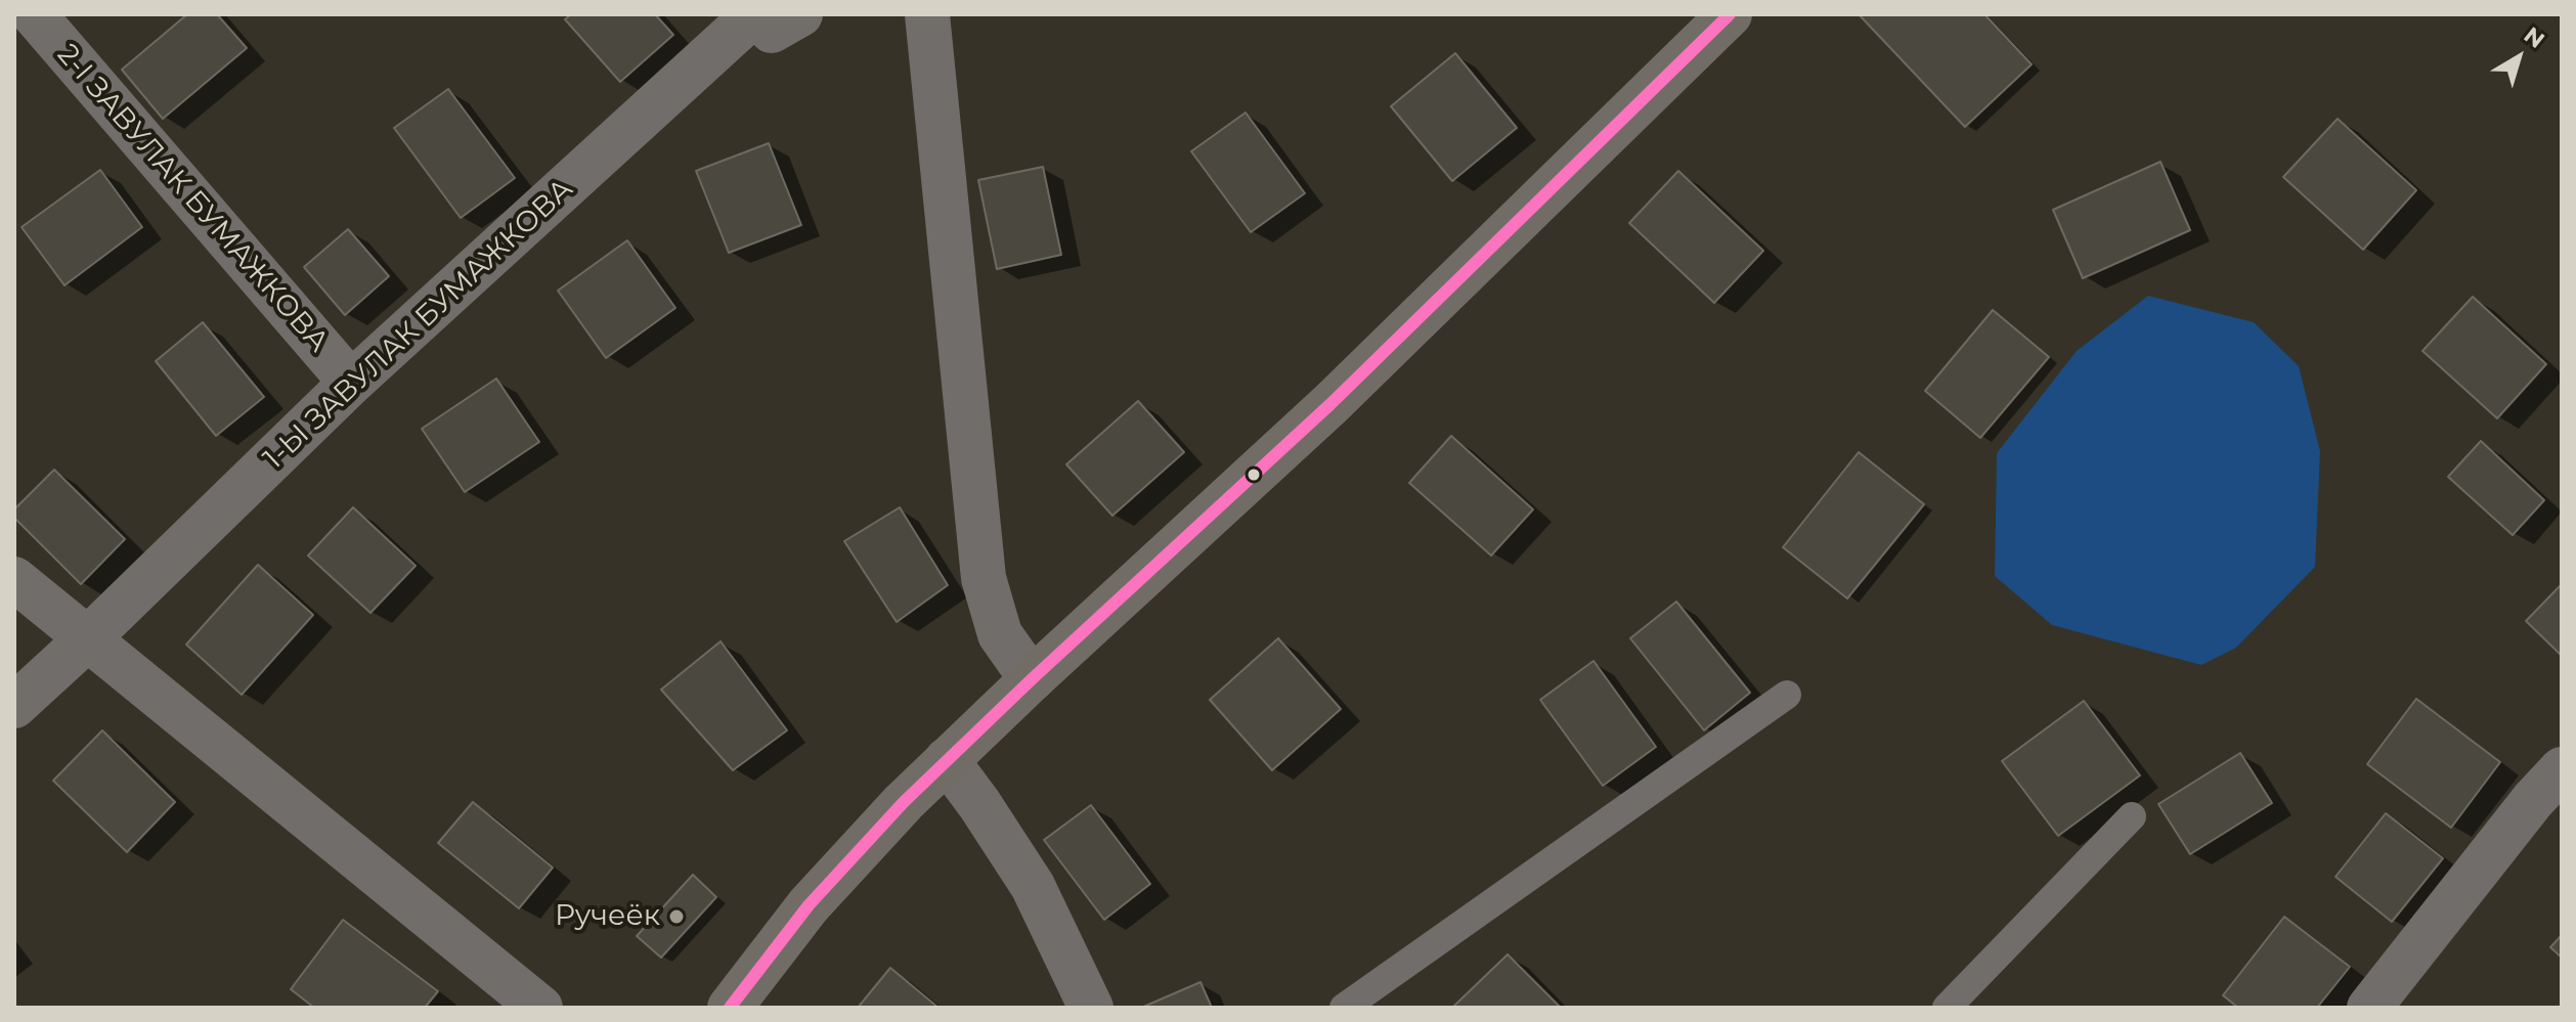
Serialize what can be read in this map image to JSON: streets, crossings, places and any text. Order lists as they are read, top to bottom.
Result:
{
  "streets": {
    "street": ["2-І ЗАВУЛАК БУМАЖКОВА", "1-Ы ЗАВУЛАК БУМАЖКОВА"]
  },
  "crossings": [
    ["2-І ЗАВУЛАК БУМАЖКОВА", "1-Ы ЗАВУЛАК БУМАЖКОВА"]
  ],
  "places": ["Ручеёк"],
  "north": "top right"
}
